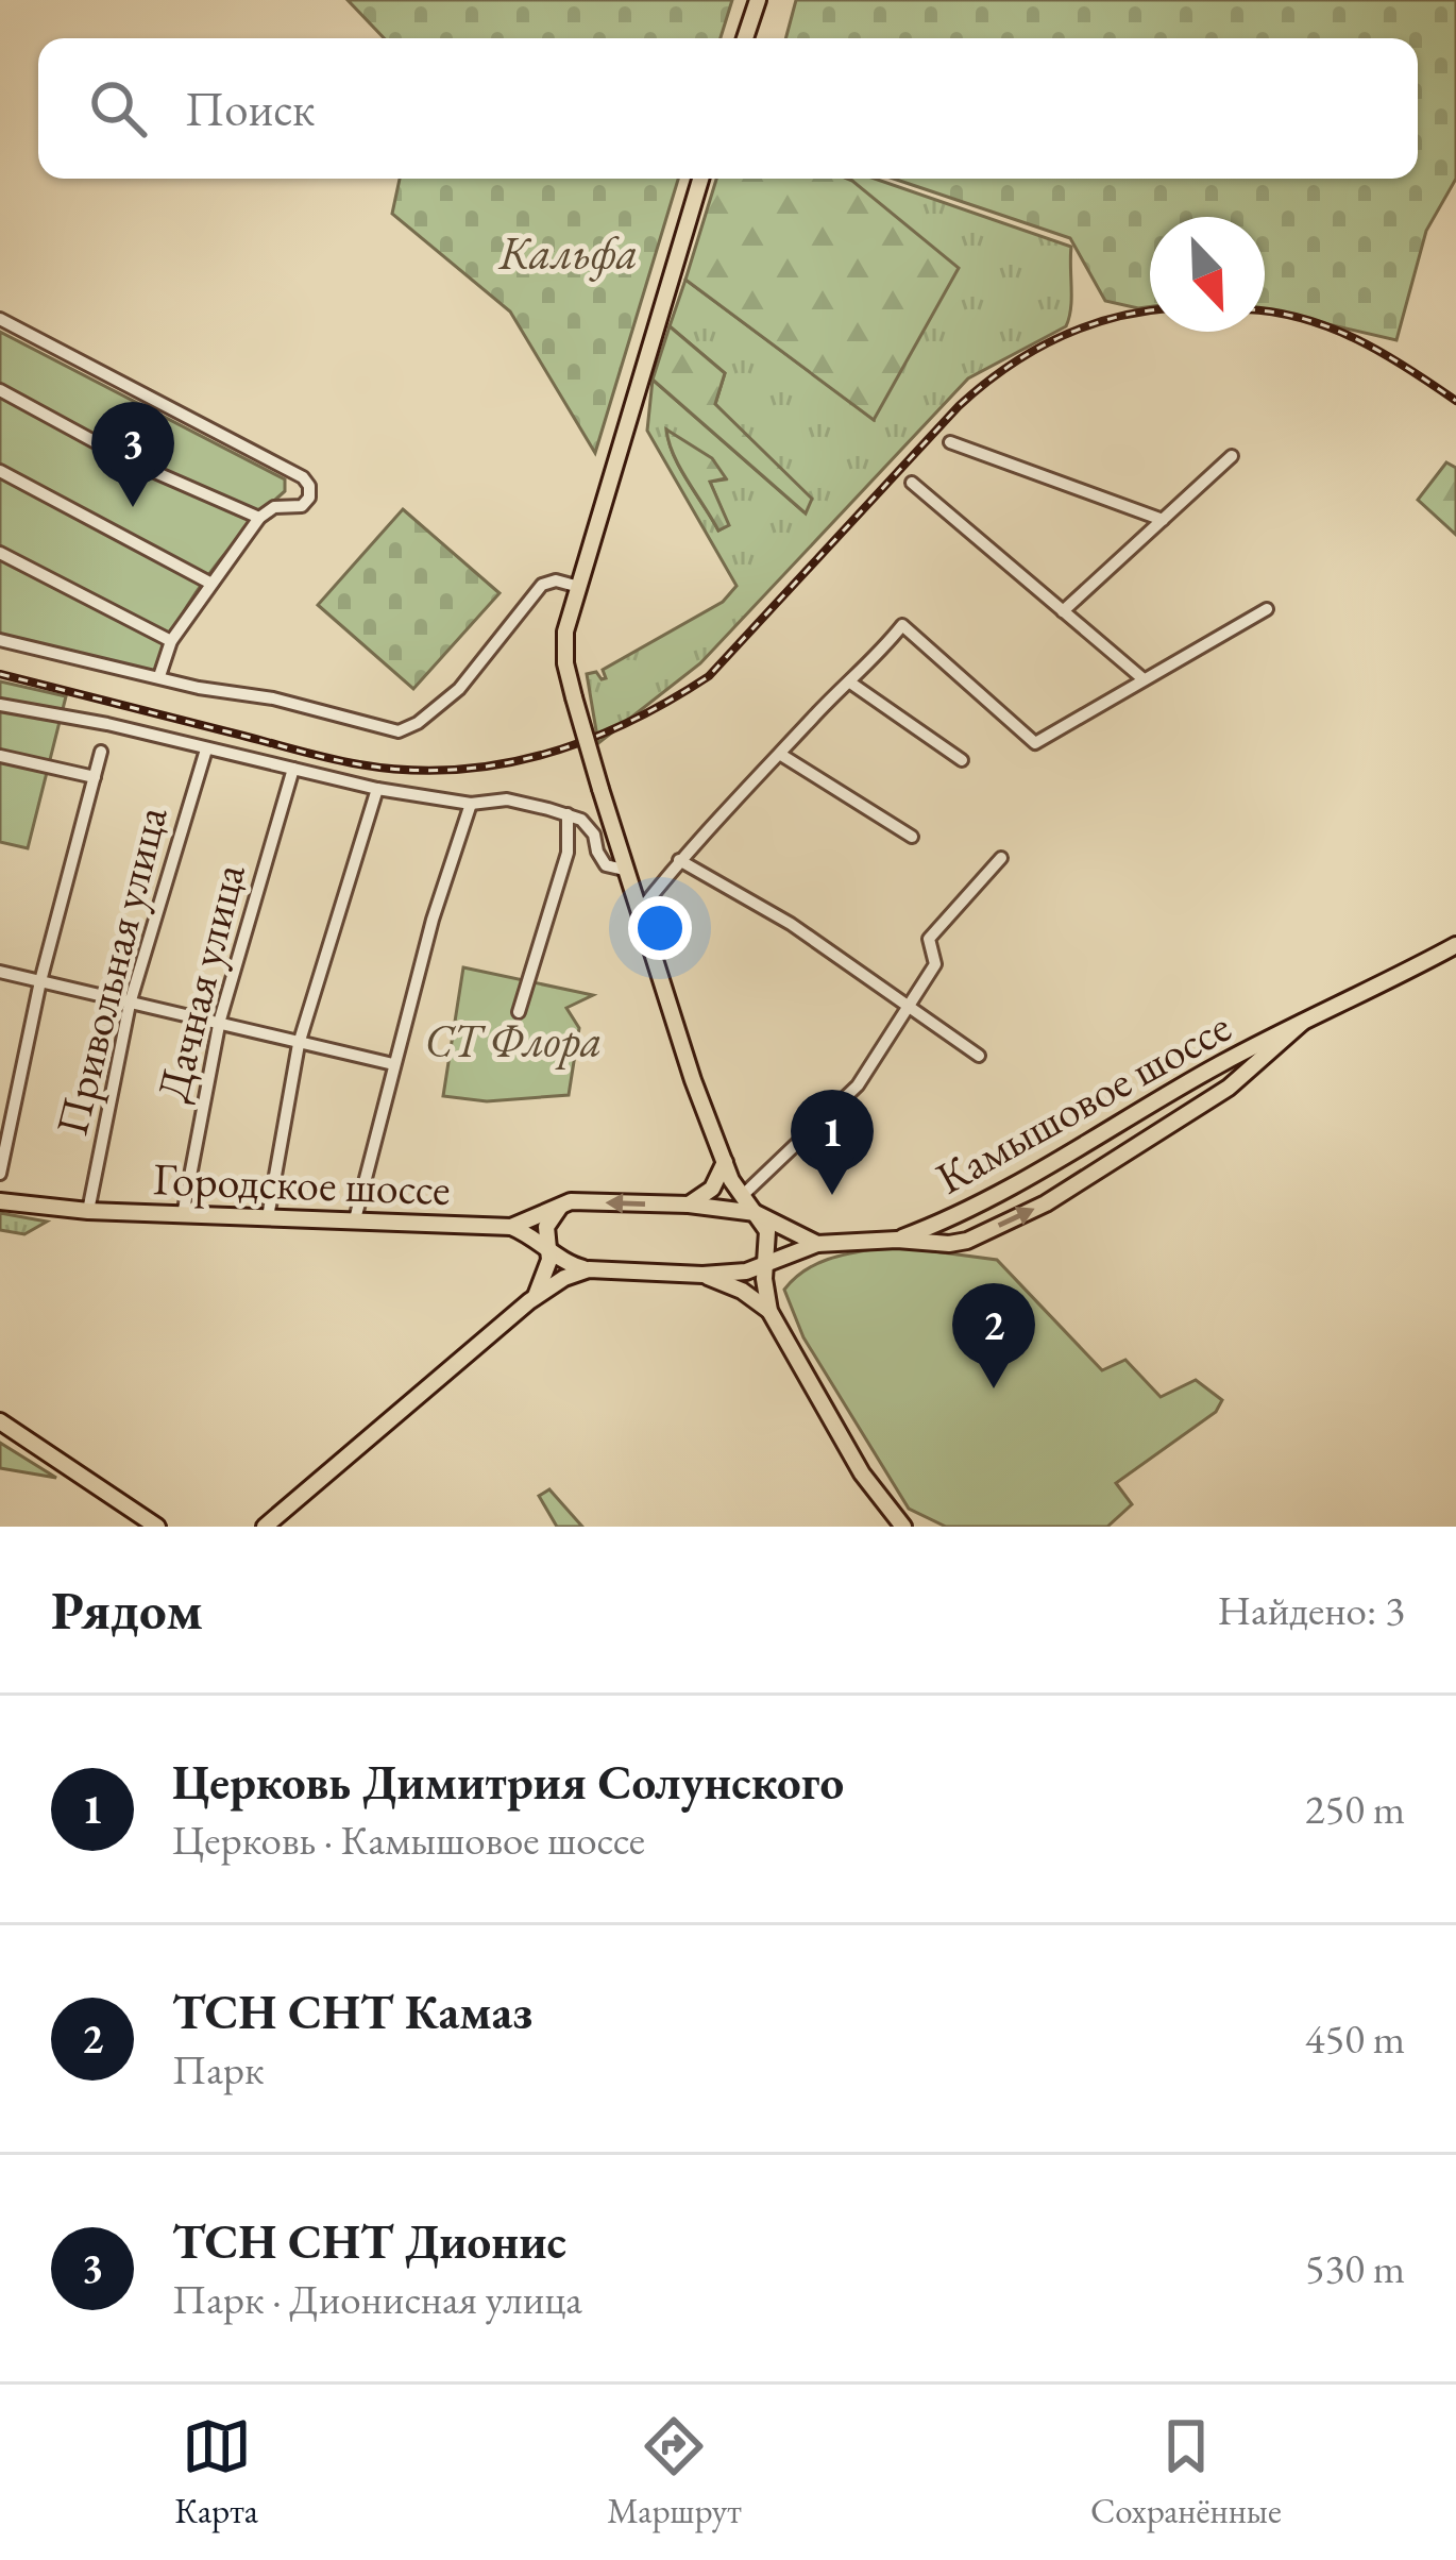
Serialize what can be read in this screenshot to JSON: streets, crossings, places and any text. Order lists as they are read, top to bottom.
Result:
{
  "streets": {
    "main road": ["Камышовое шоссе", "Городское шоссе"],
    "street": ["Привольная улица", "Дачная улица"]
  },
  "crossings": [
    ["Привольная улица", "Городское шоссе"],
    ["Дачная улица", "Городское шоссе"],
    ["Камышовое шоссе", "Городское шоссе"]
  ],
  "parks": ["Кальфа", "СТ Флора"],
  "north": "bottom right",
  "page": {
    "search": "Поиск",
    "pins": ["3", "1", "2"],
    "heading": ["Рядом", "Найдено: 3"],
    "list": [
      {
        "mark": "1",
        "name": "Церковь Димитрия Солунского",
        "note": "Церковь · Камышовое шоссе",
        "value": "250 m"
      },
      {
        "mark": "2",
        "name": "ТСН СНТ Камаз",
        "note": "Парк",
        "value": "450 m"
      },
      {
        "mark": "3",
        "name": "ТСН СНТ Дионис",
        "note": "Парк · Дионисная улица",
        "value": "530 m"
      }
    ],
    "nav": ["Карта", "Маршрут", "Сохранённые"]
  }
}
